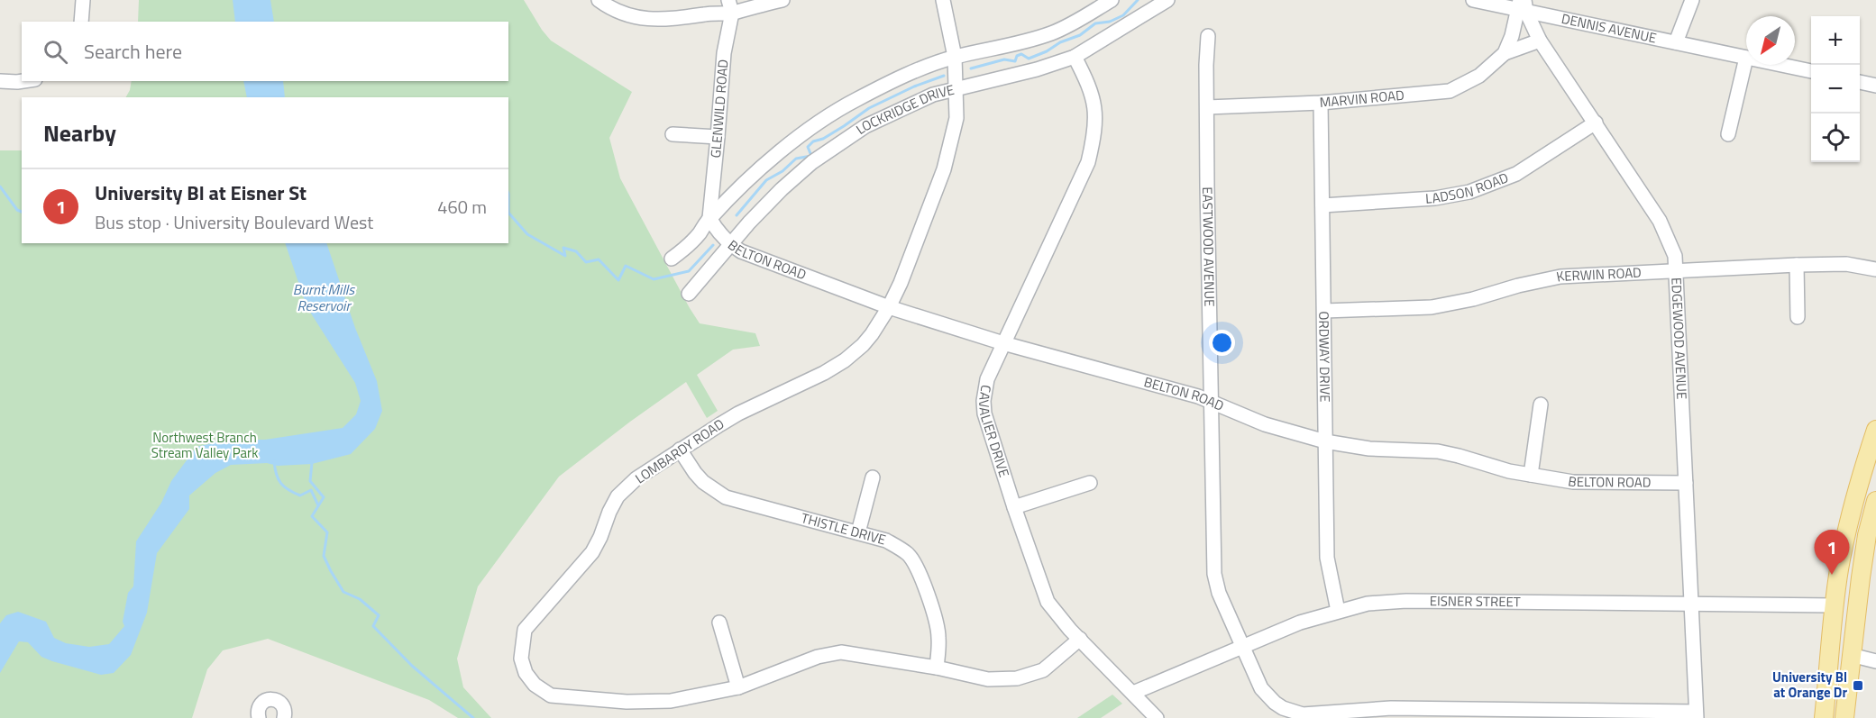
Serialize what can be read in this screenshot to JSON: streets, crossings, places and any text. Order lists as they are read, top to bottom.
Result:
{
  "streets": {
    "street": [
      "DENNIS AVENUE",
      "MARVIN ROAD",
      "GLENWILD ROAD",
      "LOCKRIDGE DRIVE",
      "LADSON ROAD",
      "EASTWOOD AVENUE",
      "BELTON ROAD",
      "KERWIN ROAD",
      "EDGEWOOD AVENUE",
      "ORDWAY DRIVE",
      "CAVALIER DRIVE",
      "LOMBARDY ROAD",
      "THISTLE DRIVE",
      "EISNER STREET"
    ]
  },
  "crossings": [
    ["DENNIS AVENUE", "EDGEWOOD AVENUE"],
    ["MARVIN ROAD", "EASTWOOD AVENUE"],
    ["MARVIN ROAD", "EDGEWOOD AVENUE"],
    ["MARVIN ROAD", "ORDWAY DRIVE"],
    ["GLENWILD ROAD", "BELTON ROAD"],
    ["LOCKRIDGE DRIVE", "BELTON ROAD"],
    ["LOCKRIDGE DRIVE", "CAVALIER DRIVE"],
    ["LOCKRIDGE DRIVE", "LOMBARDY ROAD"],
    ["LADSON ROAD", "EDGEWOOD AVENUE"],
    ["LADSON ROAD", "ORDWAY DRIVE"],
    ["EASTWOOD AVENUE", "BELTON ROAD"],
    ["EASTWOOD AVENUE", "EDGEWOOD AVENUE"],
    ["EASTWOOD AVENUE", "EISNER STREET"],
    ["BELTON ROAD", "EDGEWOOD AVENUE"],
    ["BELTON ROAD", "ORDWAY DRIVE"],
    ["BELTON ROAD", "CAVALIER DRIVE"],
    ["BELTON ROAD", "LOMBARDY ROAD"],
    ["KERWIN ROAD", "EDGEWOOD AVENUE"],
    ["KERWIN ROAD", "ORDWAY DRIVE"],
    ["EDGEWOOD AVENUE", "EISNER STREET"],
    ["ORDWAY DRIVE", "EISNER STREET"],
    ["CAVALIER DRIVE", "LOMBARDY ROAD"],
    ["CAVALIER DRIVE", "EISNER STREET"],
    ["LOMBARDY ROAD", "THISTLE DRIVE"]
  ],
  "water": ["Burnt Mills Reservoir"],
  "parks": ["Northwest Branch Stream Valley Park"],
  "places": {
    "transit": ["University Bl at Orange Dr"]
  },
  "north": "bottom left",
  "page": {
    "map_buttons": ["+", "−"],
    "search": "Search here",
    "heading": "Nearby",
    "list": [
      {
        "mark": "1",
        "name": "University Bl at Eisner St",
        "note": "Bus stop · University Boulevard West",
        "value": "460 m"
      }
    ],
    "pins": "1"
  }
}
